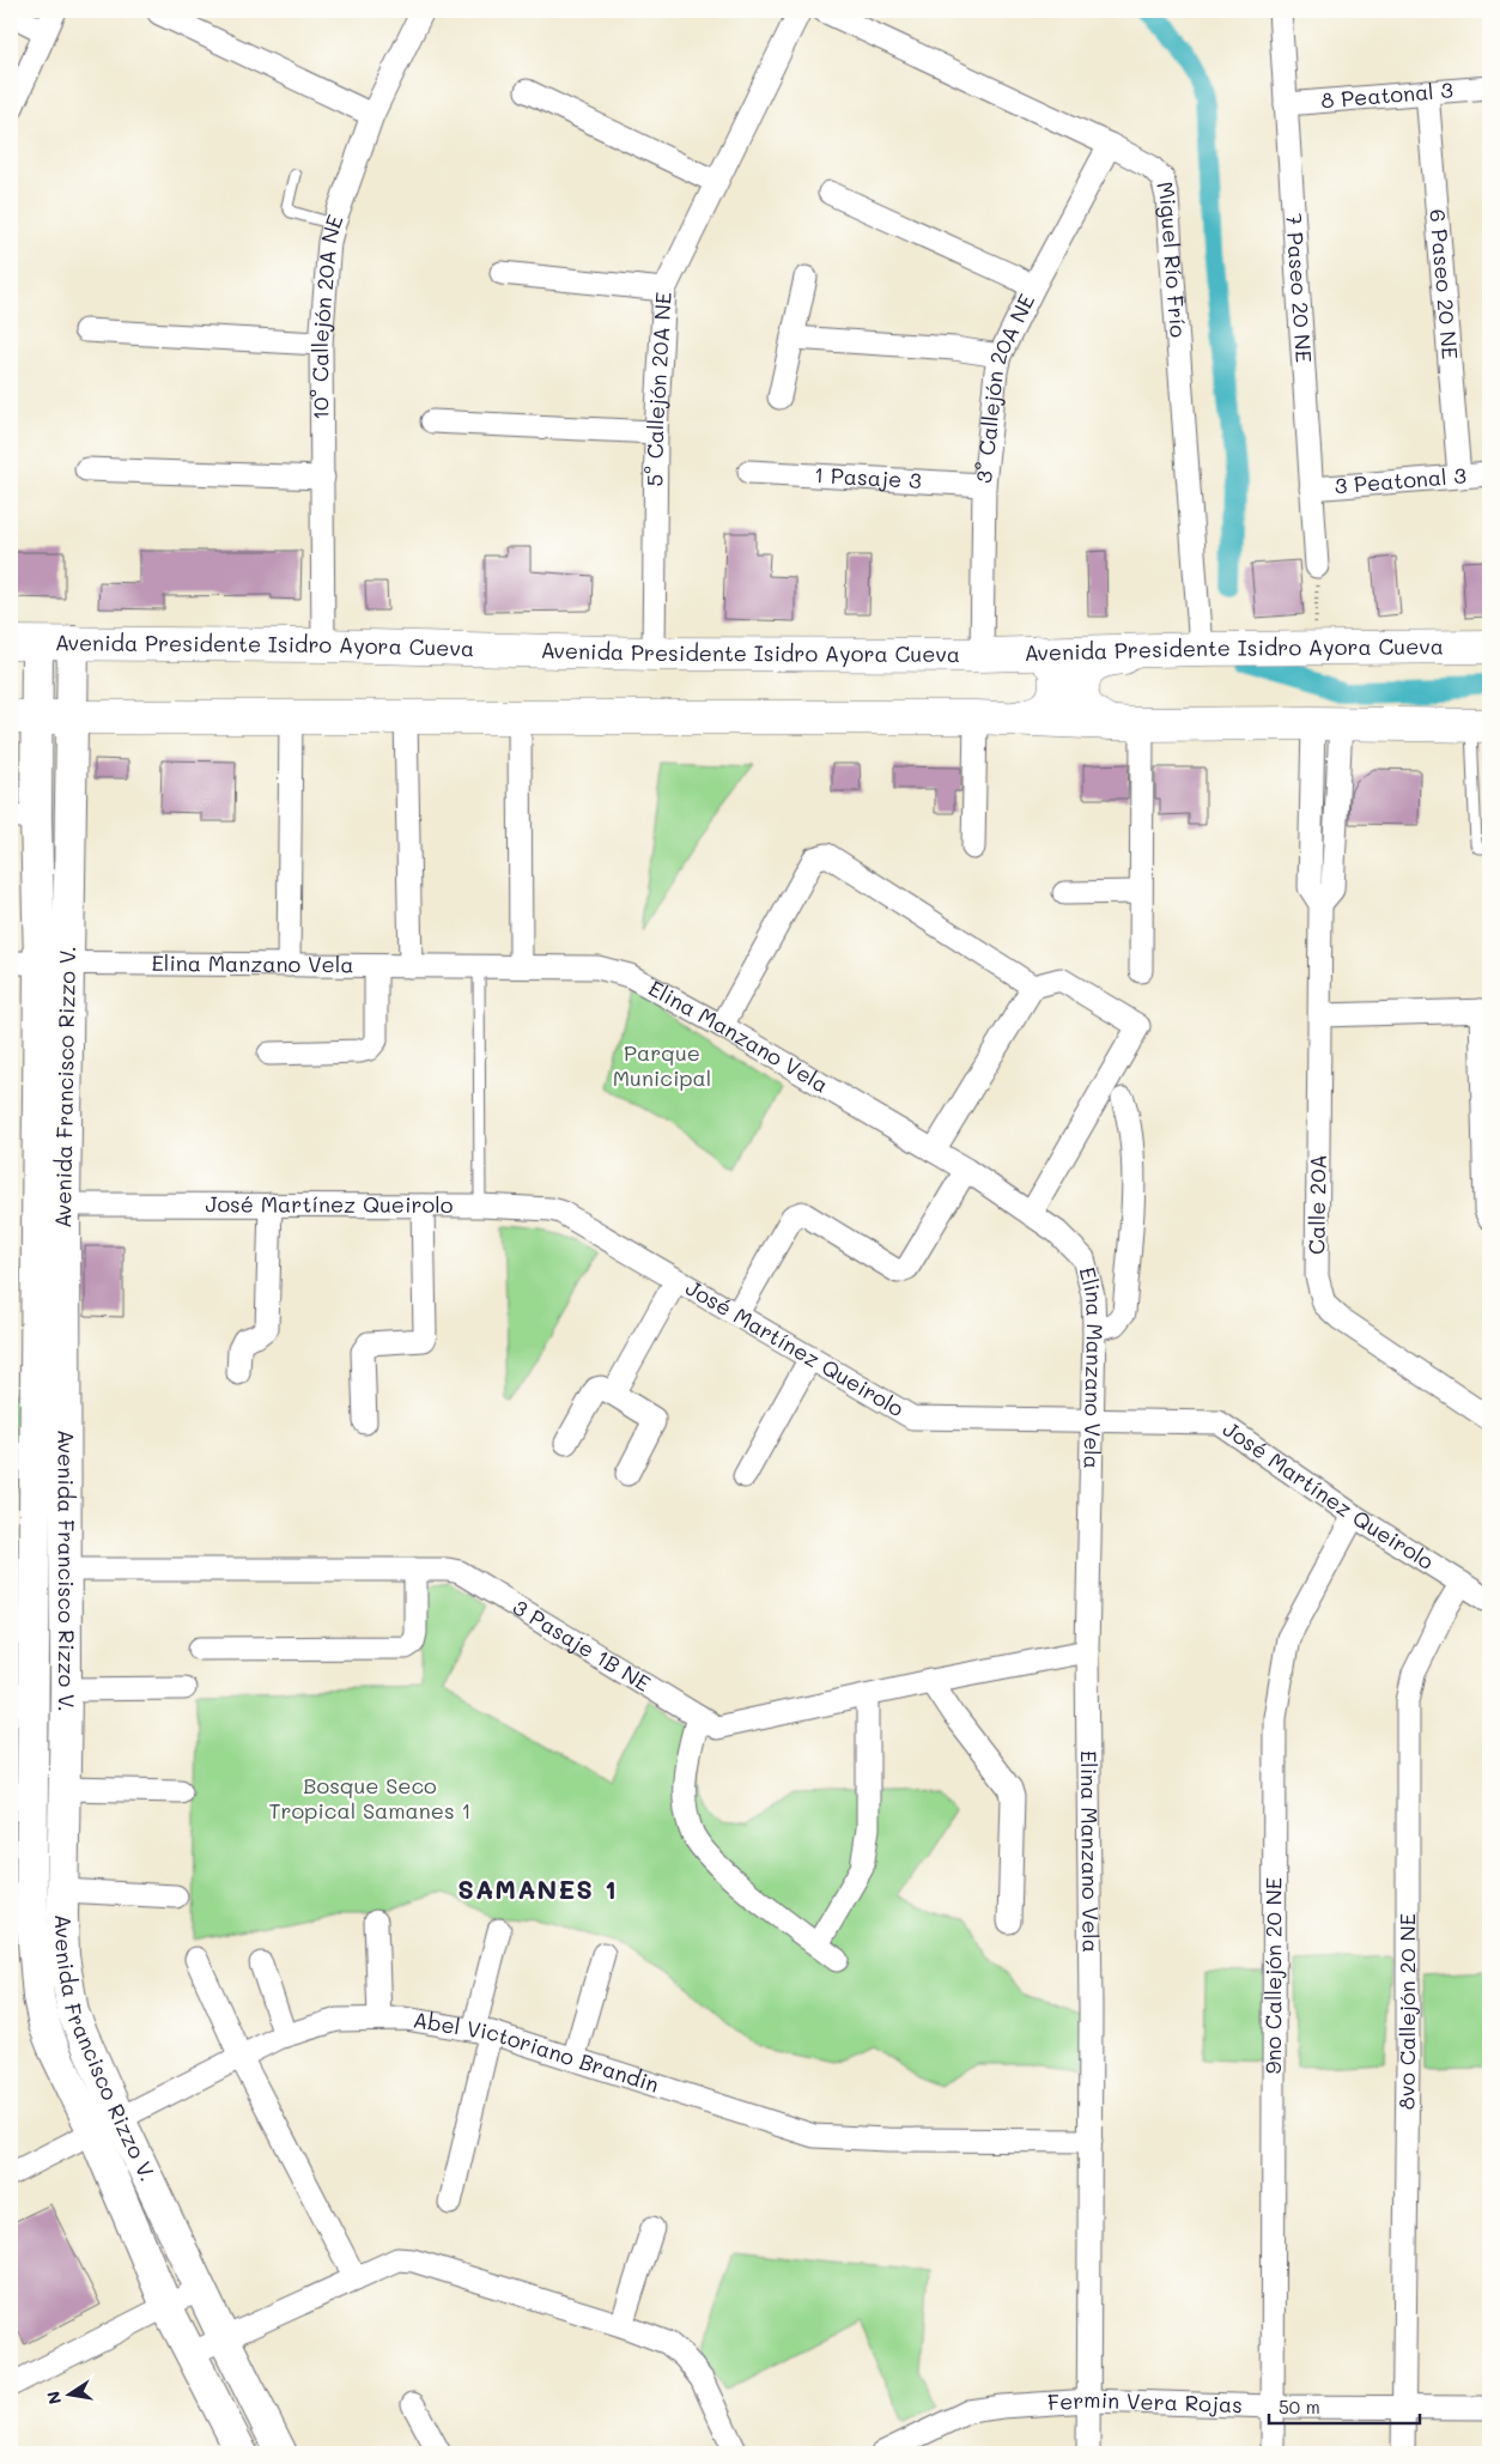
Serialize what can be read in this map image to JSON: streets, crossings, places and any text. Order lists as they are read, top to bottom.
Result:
{
  "streets": {
    "main road": ["Avenida Presidente Isidro Ayora Cueva", "Avenida Francisco Rizzo V."],
    "street": [
      "8 Peatonal 3",
      "Miguel Río Frío",
      "6 Paseo 20 NE",
      "7 Paseo 20 NE",
      "10° Callejón 20A NE",
      "5° Callejón 20A NE",
      "3° Callejón 20A NE",
      "1 Pasaje 3",
      "3 Peatonal 3",
      "Elina Manzano Vela",
      "Calle 20A",
      "José Martínez Queirolo",
      "3 Pasaje 1B NE",
      "9no Callejón 20 NE",
      "8vo Callejón 20 NE",
      "Abel Victoriano Brandin",
      "Fermin Vera Rojas"
    ]
  },
  "crossings": [
    ["8 Peatonal 3", "6 Paseo 20 NE"],
    ["8 Peatonal 3", "7 Paseo 20 NE"],
    ["Miguel Río Frío", "3° Callejón 20A NE"],
    ["Miguel Río Frío", "Avenida Presidente Isidro Ayora Cueva"],
    ["6 Paseo 20 NE", "3 Peatonal 3"],
    ["7 Paseo 20 NE", "3 Peatonal 3"],
    ["10° Callejón 20A NE", "Avenida Presidente Isidro Ayora Cueva"],
    ["5° Callejón 20A NE", "Avenida Presidente Isidro Ayora Cueva"],
    ["3° Callejón 20A NE", "1 Pasaje 3"],
    ["3° Callejón 20A NE", "Avenida Presidente Isidro Ayora Cueva"],
    ["Avenida Presidente Isidro Ayora Cueva", "Avenida Francisco Rizzo V."],
    ["Elina Manzano Vela", "Avenida Francisco Rizzo V."],
    ["Elina Manzano Vela", "José Martínez Queirolo"],
    ["Elina Manzano Vela", "3 Pasaje 1B NE"],
    ["Elina Manzano Vela", "Abel Victoriano Brandin"],
    ["Elina Manzano Vela", "Fermin Vera Rojas"],
    ["Avenida Francisco Rizzo V.", "José Martínez Queirolo"],
    ["Avenida Francisco Rizzo V.", "3 Pasaje 1B NE"],
    ["Avenida Francisco Rizzo V.", "Abel Victoriano Brandin"],
    ["José Martínez Queirolo", "9no Callejón 20 NE"],
    ["José Martínez Queirolo", "8vo Callejón 20 NE"],
    ["9no Callejón 20 NE", "Fermin Vera Rojas"],
    ["8vo Callejón 20 NE", "Fermin Vera Rojas"]
  ],
  "districts": ["SAMANES 1"],
  "parks": ["Parque Municipal", "Bosque Seco Tropical Samanes 1"],
  "scale_bar": "50 m",
  "north": "left"
}
